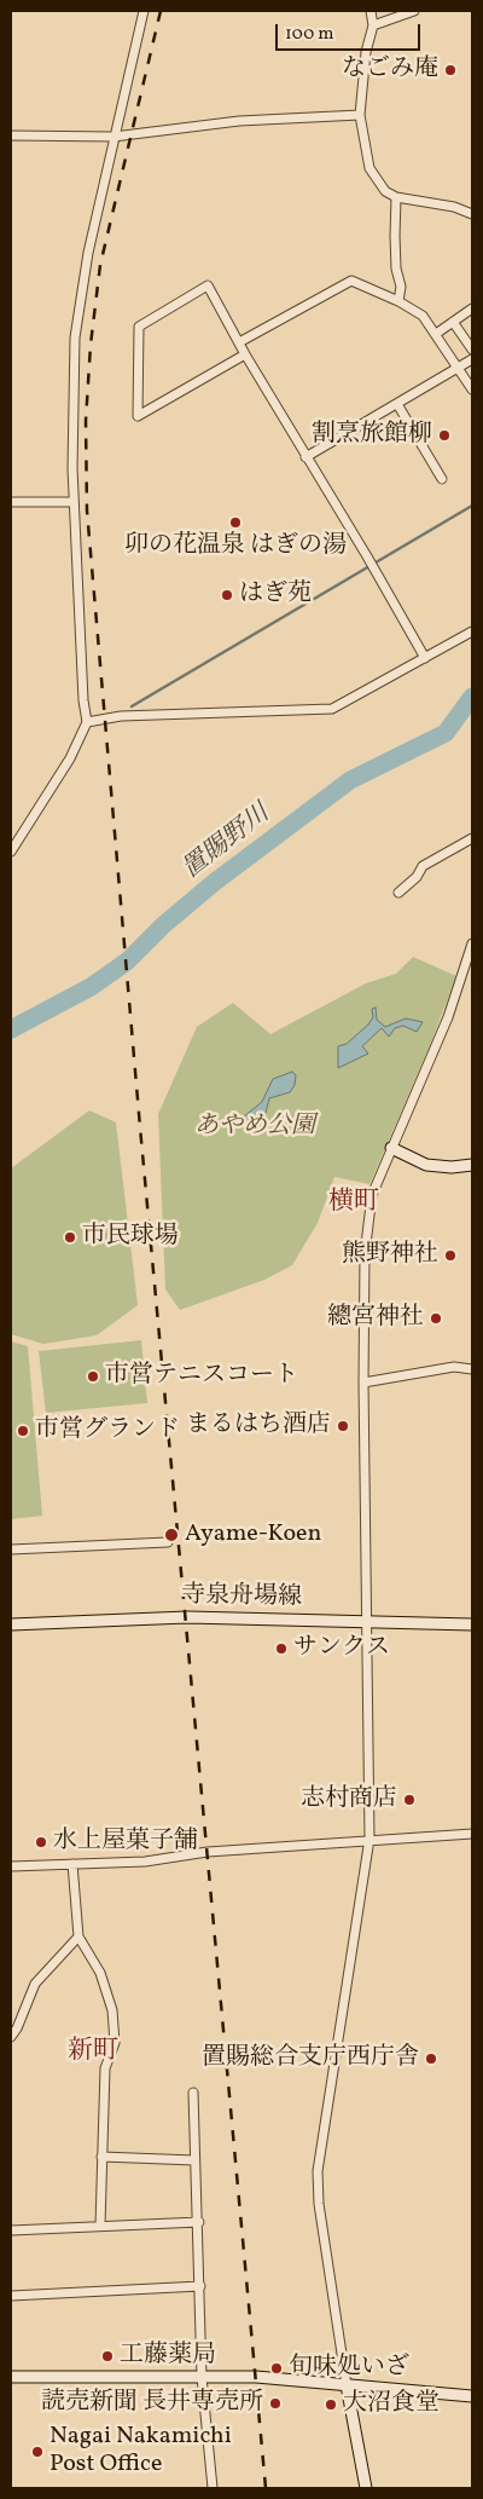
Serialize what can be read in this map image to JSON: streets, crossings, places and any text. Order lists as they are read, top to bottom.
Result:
{
  "streets": {
    "street": ["寺泉舟場線"]
  },
  "districts": ["横町", "新町"],
  "water": ["置賜野川"],
  "parks": ["あやめ公園"],
  "places": [
    "なごみ庵",
    "割烹旅館柳",
    "卯の花温泉 はぎの湯",
    "はぎ苑",
    "市民球場",
    "熊野神社",
    "總宮神社",
    "市営テニスコート",
    "まるはち酒店",
    "市営グランド",
    "Ayame-Koen",
    "サンクス",
    "志村商店",
    "水上屋菓子舗",
    "置賜総合支庁西庁舎",
    "工藤薬局",
    "旬味処いざ",
    "読売新聞 長井専売所",
    "大沼食堂",
    "Nagai Nakamichi Post Office"
  ],
  "scale_bar": "100 m"
}
